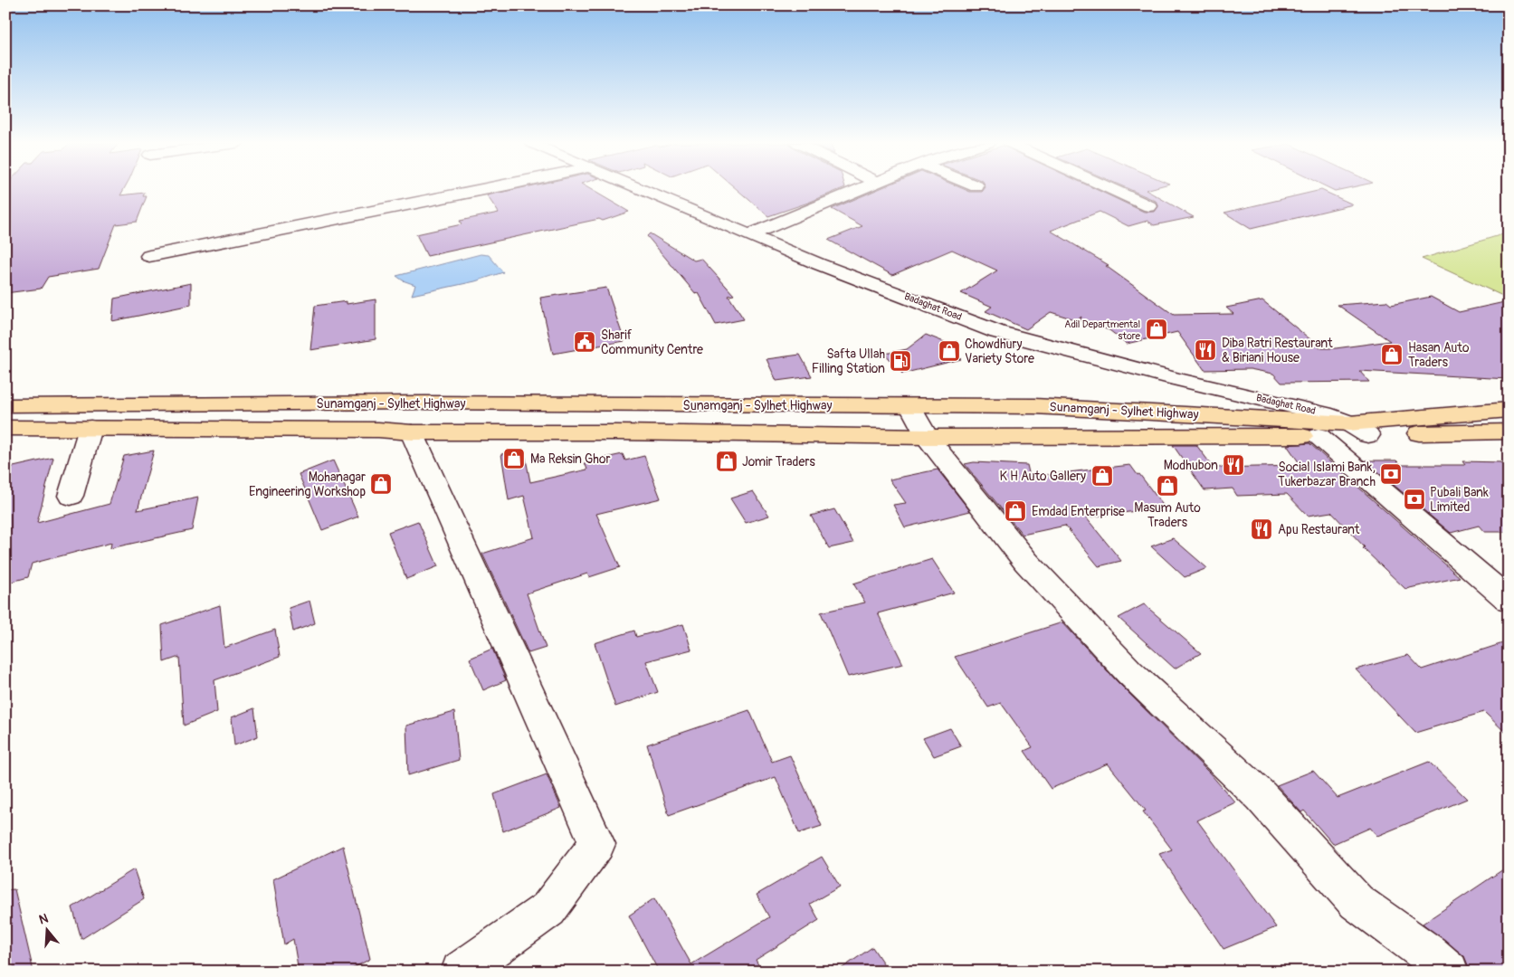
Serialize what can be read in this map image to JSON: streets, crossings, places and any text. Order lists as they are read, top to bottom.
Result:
{
  "streets": {
    "main road": ["Sunamganj - Sylhet Highway"],
    "street": ["Badaghat Road"]
  },
  "crossings": [
    ["Badaghat Road", "Sunamganj - Sylhet Highway"]
  ],
  "places": {
    "shop": [
      "Adil Departmental store",
      "Chowdhury Variety Store",
      "Hasan Auto Traders",
      "Ma Reksin Ghor",
      "Jomir Traders",
      "K H Auto Gallery",
      "Mohanagar Engineering Workshop",
      "Masum Auto Traders",
      "Emdad Enterprise"
    ],
    "public building": ["Sharif Community Centre"],
    "restaurant": ["Diba Ratri Restaurant & Biriani House", "Modhubon", "Apu Restaurant"],
    "fuel station": ["Safta Ullah Filling Station"],
    "bank": ["Social Islami Bank, Tukerbazar Branch", "Pubali Bank Limited"]
  },
  "north": "top"
}
